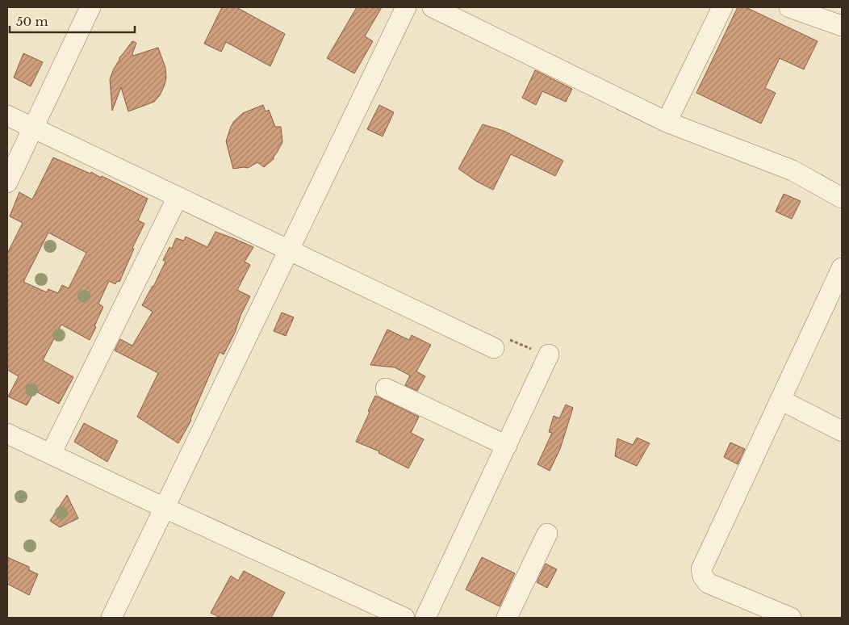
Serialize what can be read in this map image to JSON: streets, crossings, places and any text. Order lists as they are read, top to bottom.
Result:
{
  "scale_bar": "50 m"
}
